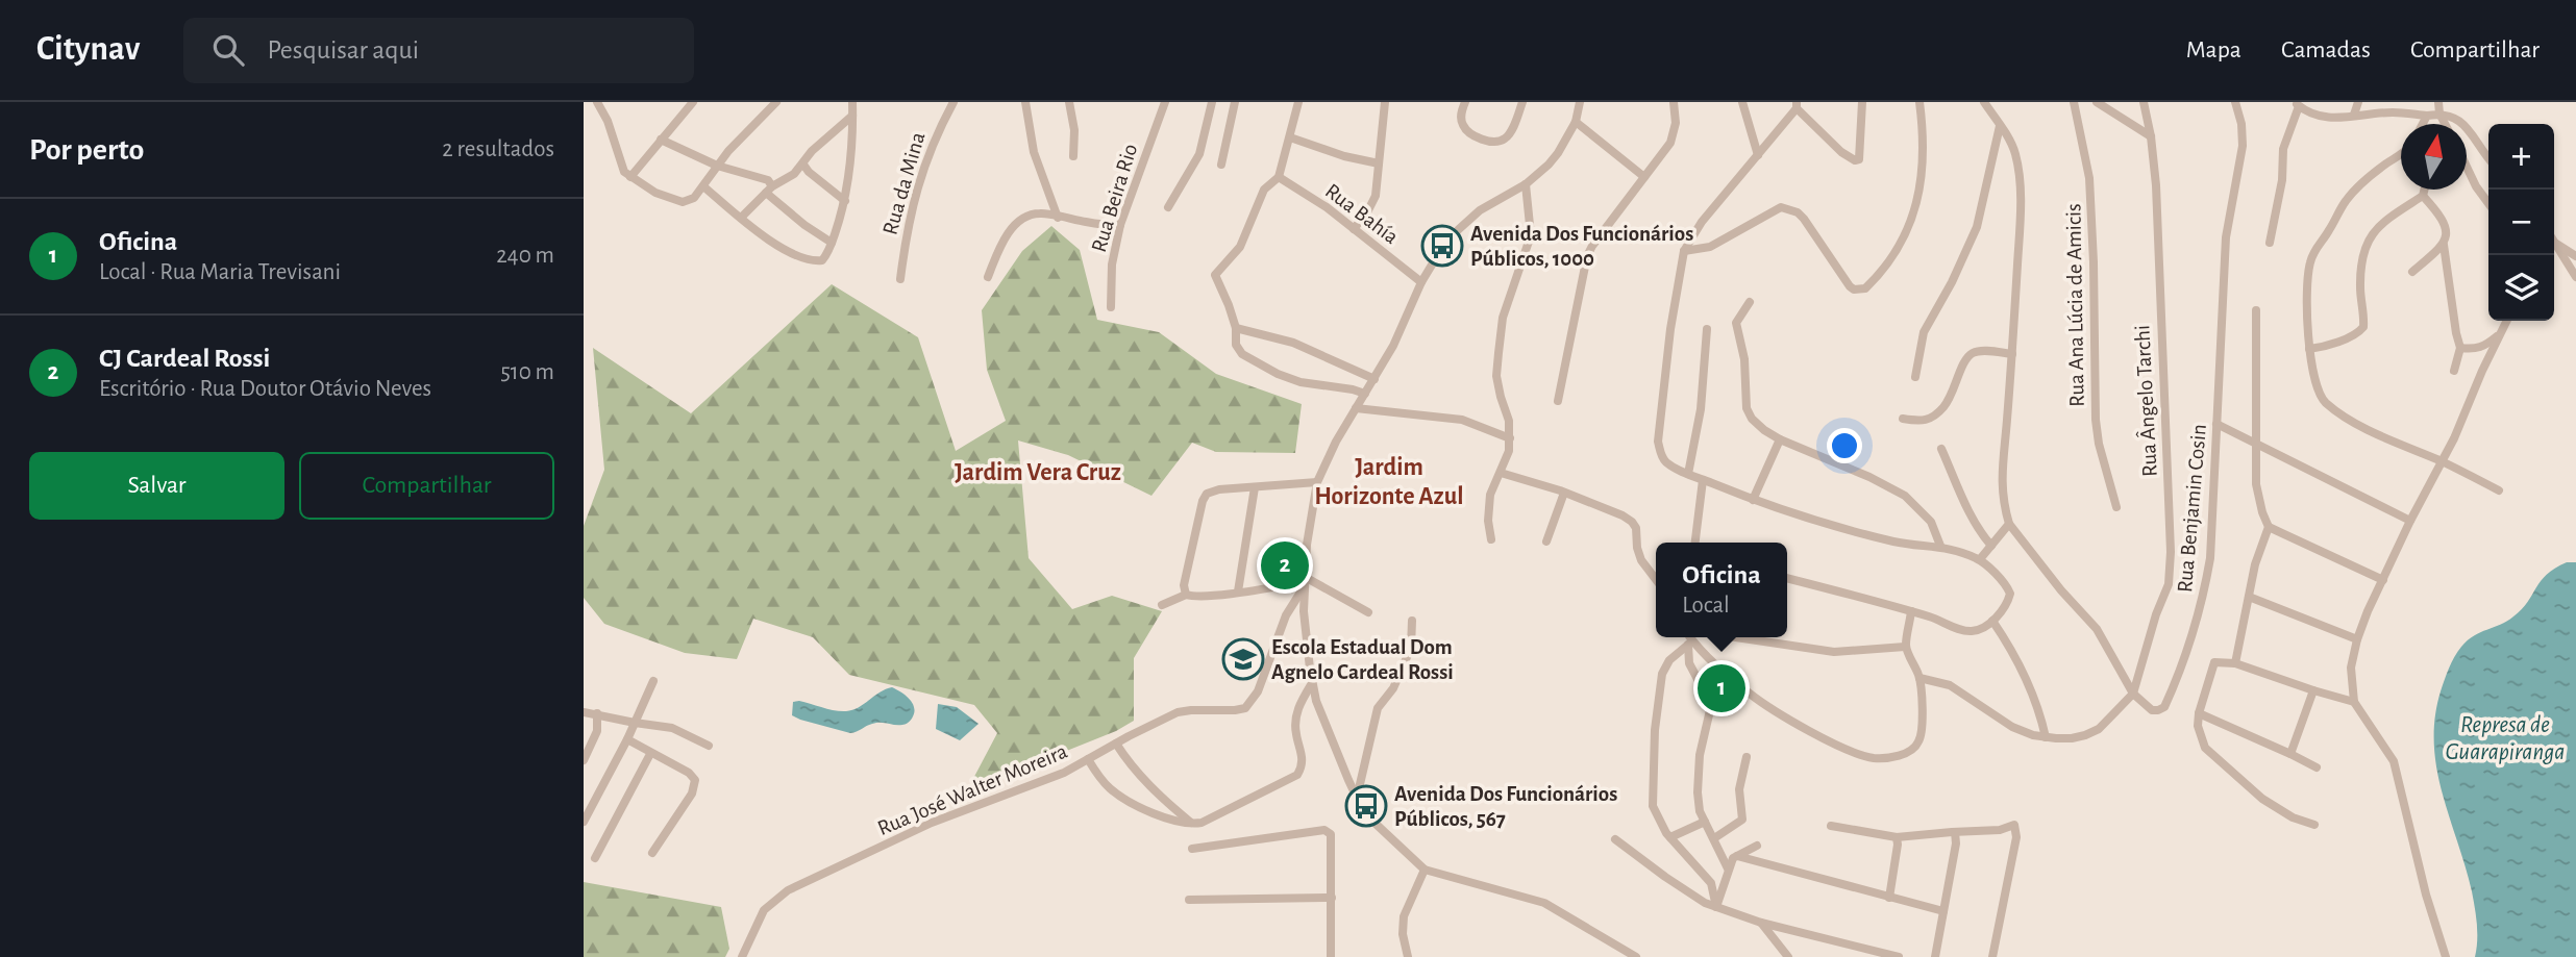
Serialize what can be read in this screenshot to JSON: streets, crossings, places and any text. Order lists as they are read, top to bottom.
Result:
{
  "streets": {
    "street": [
      "Rua da Mina",
      "Rua Beira Rio",
      "Rua Bahía",
      "Rua Ana Lúcia de Amicis",
      "Rua Ângelo Tarchi",
      "Rua Benjamin Cosin",
      "Rua José Walter Moreira"
    ]
  },
  "crossings": [
    ["Rua Ângelo Tarchi", "Rua Benjamin Cosin"]
  ],
  "districts": ["Jardim Horizonte Azul", "Jardim Vera Cruz"],
  "water": ["Represa de Guarapiranga"],
  "places": {
    "bus stop": ["Avenida Dos Funcionários Públicos, 1000", "Avenida Dos Funcionários Públicos, 567"],
    "school or university": ["Escola Estadual Dom Agnelo Cardeal Rossi"]
  },
  "north": "top",
  "page": {
    "header": "Citynav",
    "search": "Pesquisar aqui",
    "nav": ["Mapa", "Camadas", "Compartilhar"],
    "heading": ["Por perto", "2 resultados"],
    "map_buttons": ["+", "−"],
    "list": [
      {
        "mark": "1",
        "name": "Oficina",
        "note": "Local · Rua Maria Trevisani",
        "value": "240 m"
      },
      {
        "mark": "2",
        "name": "CJ Cardeal Rossi",
        "note": "Escritório · Rua Doutor Otávio Neves",
        "value": "510 m"
      }
    ],
    "buttons": ["Salvar", "Compartilhar"],
    "pins": ["2", "1"],
    "popup": ["Oficina", "Local"]
  }
}
